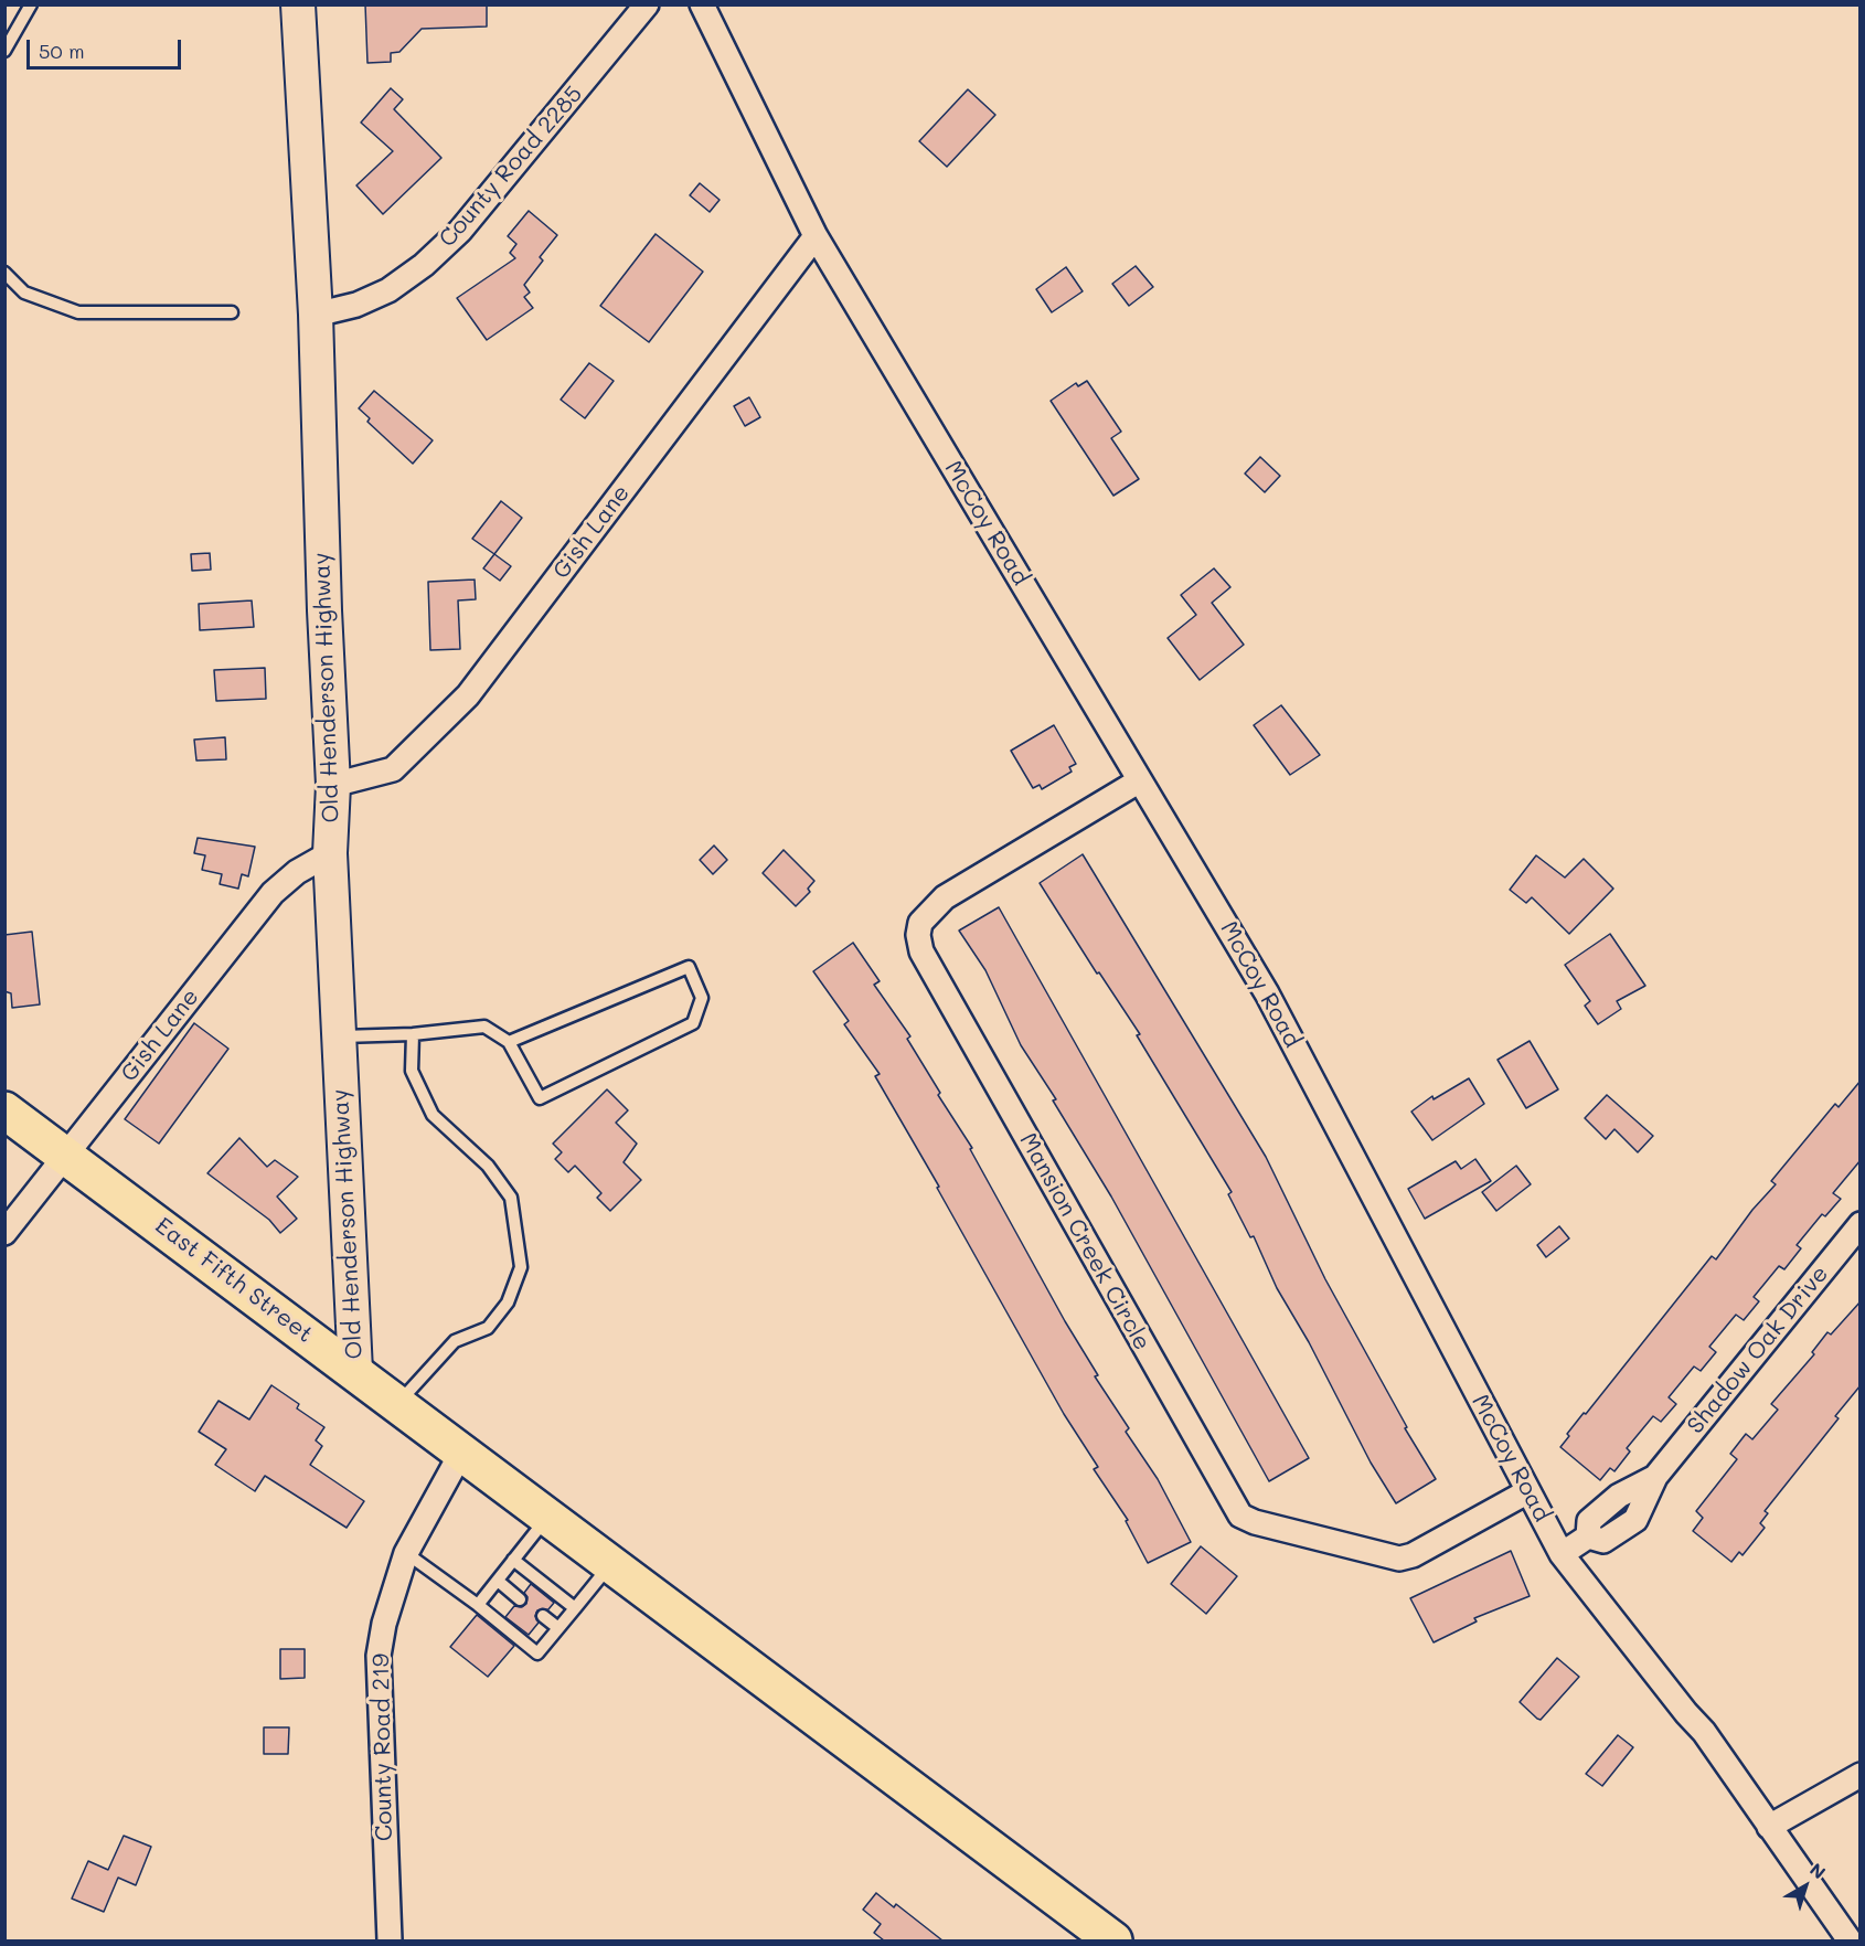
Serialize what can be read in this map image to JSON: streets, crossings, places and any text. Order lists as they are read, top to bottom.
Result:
{
  "streets": {
    "main road": ["Old Henderson Highway", "East Fifth Street"],
    "street": [
      "County Road 2285",
      "McCoy Road",
      "Gish Lane",
      "Mansion Creek Circle",
      "Shadow Oak Drive",
      "County Road 219"
    ]
  },
  "crossings": [
    ["County Road 2285", "Old Henderson Highway"],
    ["McCoy Road", "Gish Lane"],
    ["McCoy Road", "Mansion Creek Circle"],
    ["McCoy Road", "Shadow Oak Drive"],
    ["Gish Lane", "Old Henderson Highway"],
    ["Gish Lane", "East Fifth Street"],
    ["Old Henderson Highway", "East Fifth Street"],
    ["East Fifth Street", "County Road 219"]
  ],
  "scale_bar": "50 m",
  "north": "top right"
}
